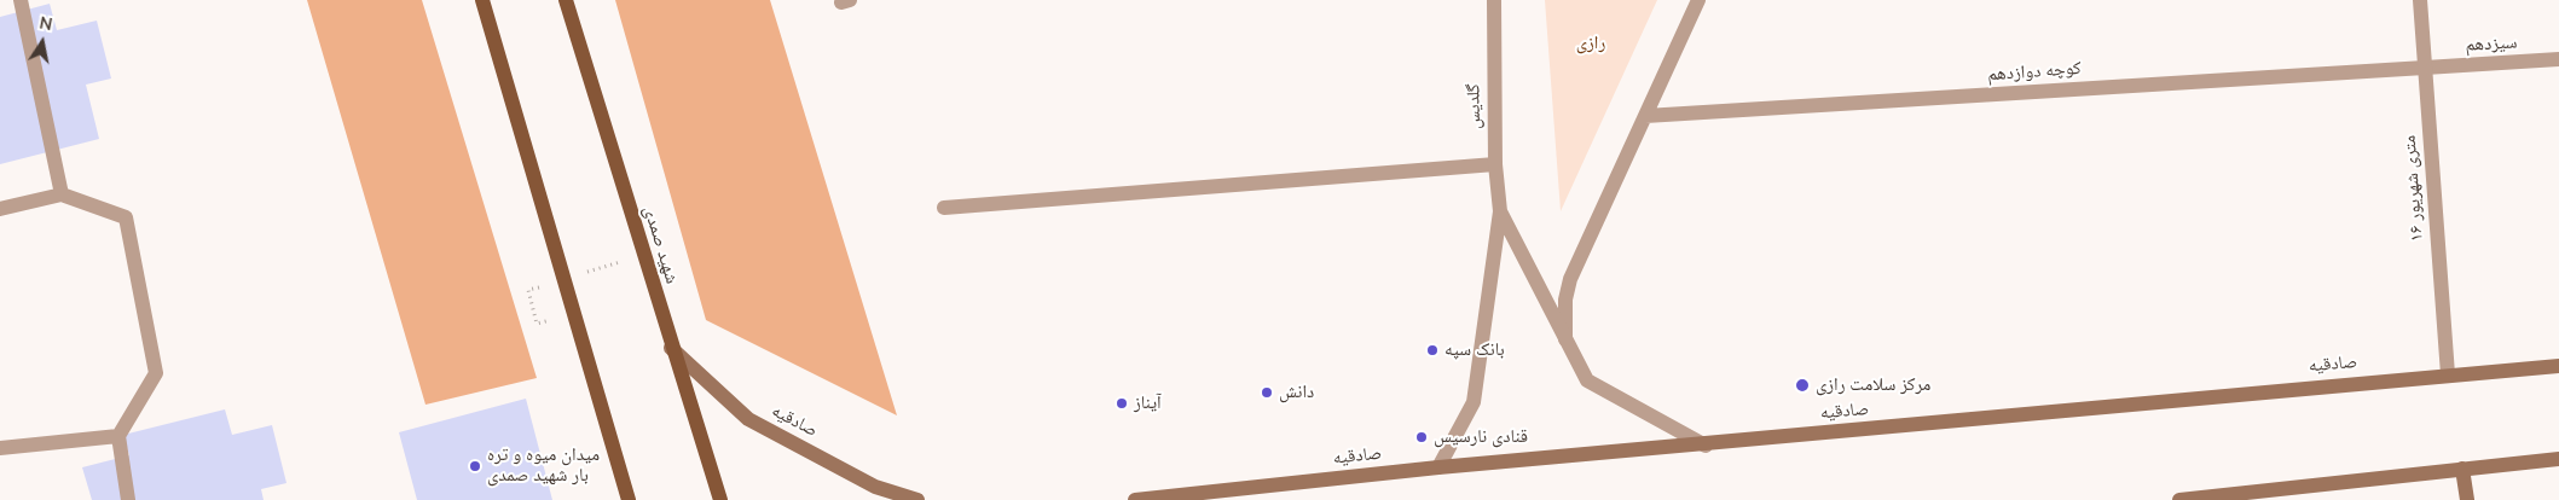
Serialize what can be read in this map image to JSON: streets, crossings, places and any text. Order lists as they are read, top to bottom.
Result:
{
  "streets": {
    "main road": ["شهید صمدی", "صادقیه"],
    "street": [
      "سیزدهم",
      "کوچه دوازدهم",
      "گلدیس",
      "۱۶ متری شهریور"
    ]
  },
  "crossings": [
    ["سیزدهم", "کوچه دوازدهم"],
    ["سیزدهم", "۱۶ متری شهریور"],
    ["کوچه دوازدهم", "۱۶ متری شهریور"],
    ["۱۶ متری شهریور", "صادقیه"],
    ["شهید صمدی", "صادقیه"]
  ],
  "parks": ["رازی"],
  "places": [
    "بانک سپه",
    "مرکز سلامت رازی",
    "دانش",
    "آیناز",
    "قنادی نارسیس",
    "میدان میوه و تره بار شهید صمدی"
  ],
  "north": "top"
}
